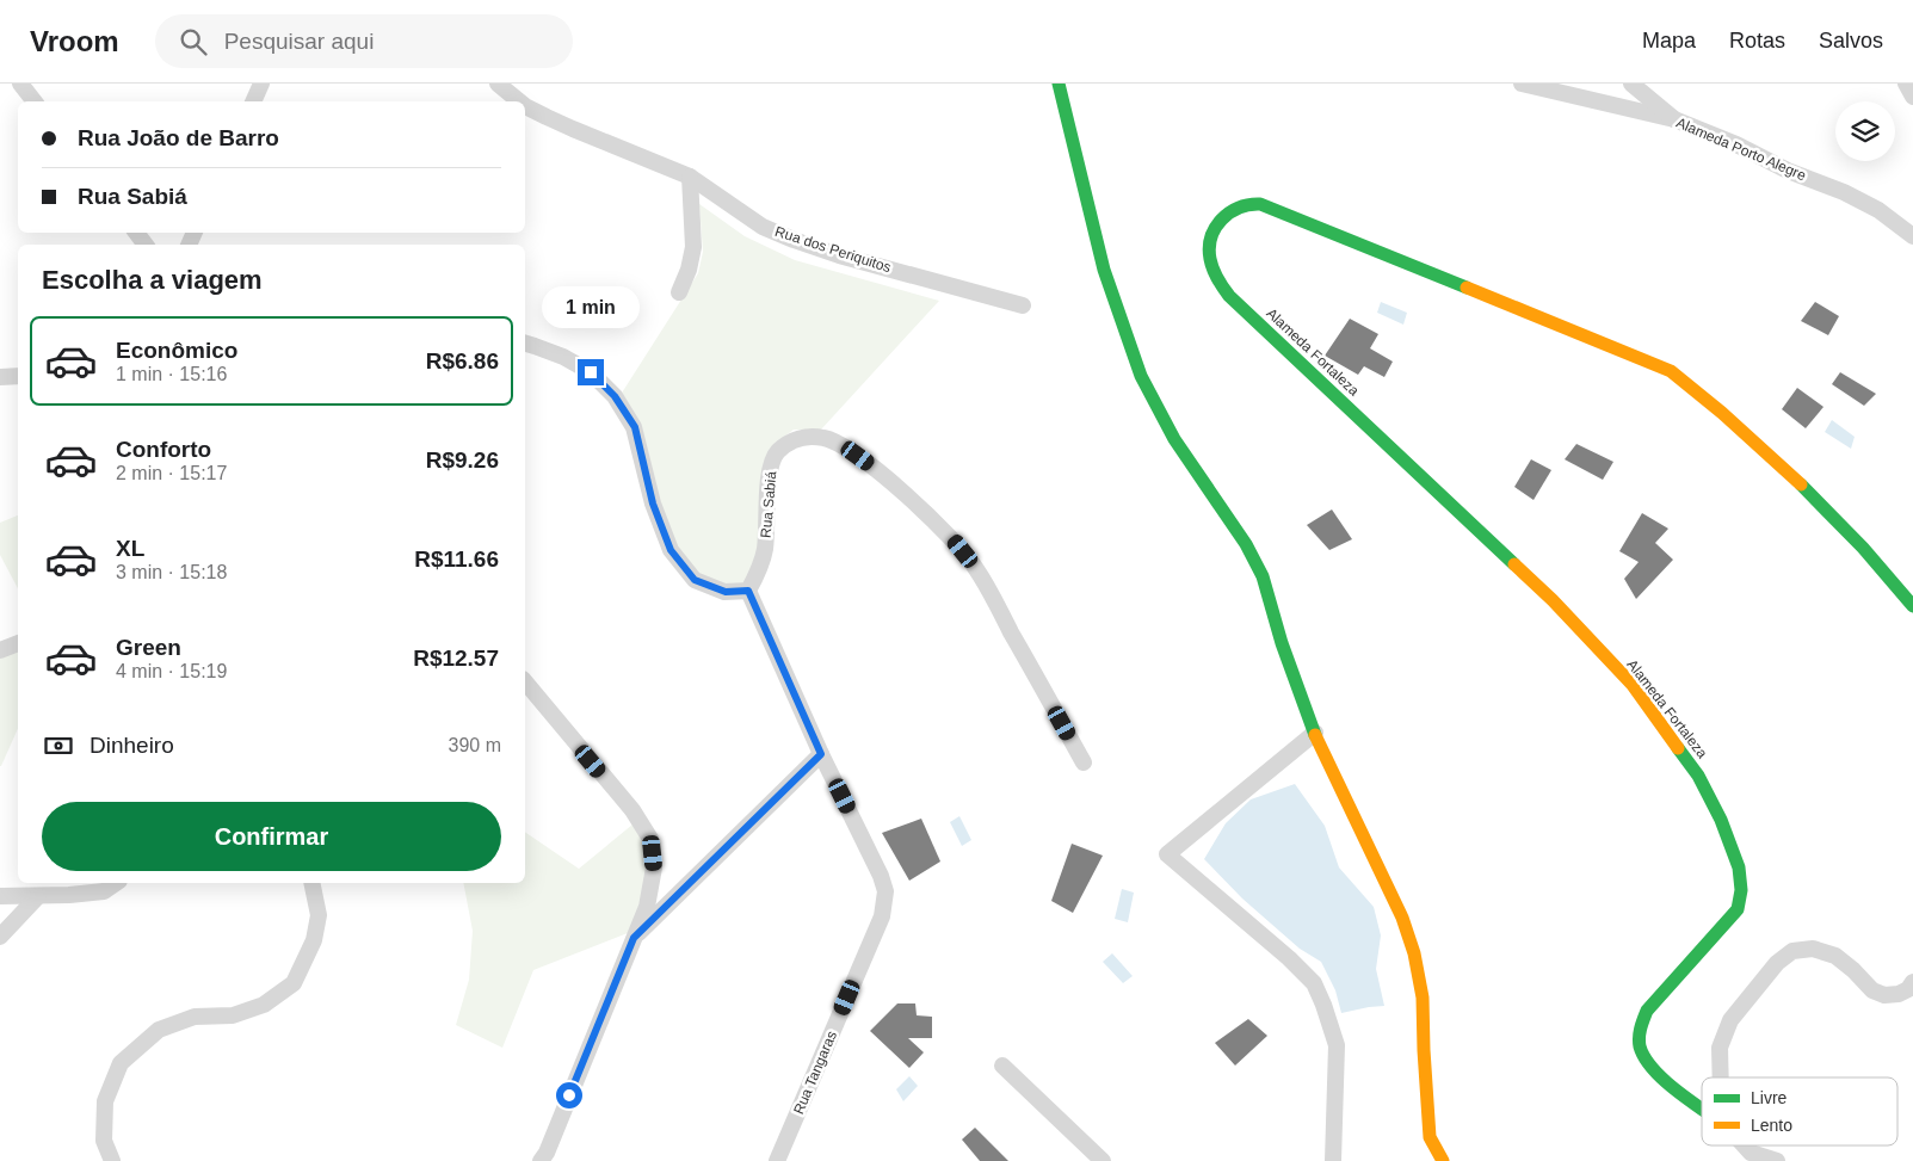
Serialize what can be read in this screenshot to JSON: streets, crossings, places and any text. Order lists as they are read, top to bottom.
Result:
{
  "streets": {
    "street": [
      "Alameda Porto Alegre",
      "Rua dos Periquitos",
      "Alameda Fortaleza",
      "Rua Sabiá",
      "Rua Tangaras"
    ]
  },
  "crossings": [
    ["Rua Sabiá", "Rua Tangaras"]
  ],
  "legend": ["Livre", "Lento"],
  "page": {
    "header": "Vroom",
    "search": "Pesquisar aqui",
    "nav": ["Mapa", "Rotas", "Salvos"],
    "banner": ["Rua João de Barro", "Rua Sabiá"],
    "heading": "Escolha a viagem",
    "bubble": "1 min",
    "list": [
      {
        "name": "Econômico",
        "note": "1 min · 15:16",
        "value": "R$6.86"
      },
      {
        "name": "Conforto",
        "note": "2 min · 15:17",
        "value": "R$9.26"
      },
      {
        "name": "XL",
        "note": "3 min · 15:18",
        "value": "R$11.66"
      },
      {
        "name": "Green",
        "note": "4 min · 15:19",
        "value": "R$12.57"
      }
    ],
    "pay": ["Dinheiro", "390 m"],
    "buttons": "Confirmar"
  }
}
